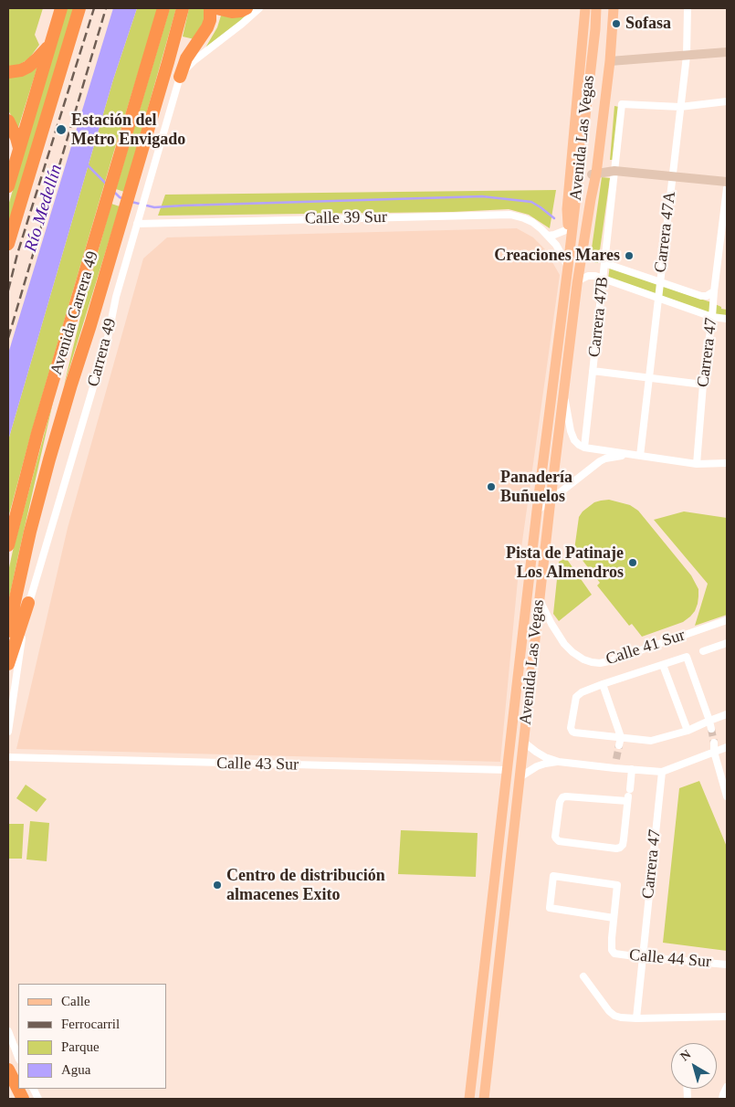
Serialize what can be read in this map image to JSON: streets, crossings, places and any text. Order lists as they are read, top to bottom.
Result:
{
  "streets": {
    "highway": ["Avenida Carrera 49"],
    "main road": ["Avenida Las Vegas"],
    "street": [
      "Calle 39 Sur",
      "Carrera 47A",
      "Carrera 47B",
      "Carrera 49",
      "Carrera 47",
      "Calle 41 Sur",
      "Calle 43 Sur",
      "Calle 44 Sur"
    ]
  },
  "crossings": [
    ["Avenida Las Vegas", "Calle 39 Sur"],
    ["Avenida Las Vegas", "Calle 41 Sur"],
    ["Avenida Las Vegas", "Calle 43 Sur"],
    ["Calle 39 Sur", "Carrera 49"],
    ["Carrera 47A", "Carrera 47B"],
    ["Carrera 47", "Calle 44 Sur"]
  ],
  "water": ["Río Medellín"],
  "places": [
    "Sofasa",
    "Estación del Metro Envigado",
    "Creaciones Mares",
    "Panadería Buñuelos",
    "Pista de Patinaje Los Almendros",
    "Centro de distribución almacenes Exito"
  ],
  "legend": [
    "Calle",
    "Ferrocarril",
    "Parque",
    "Agua"
  ],
  "north": "top left"
}
